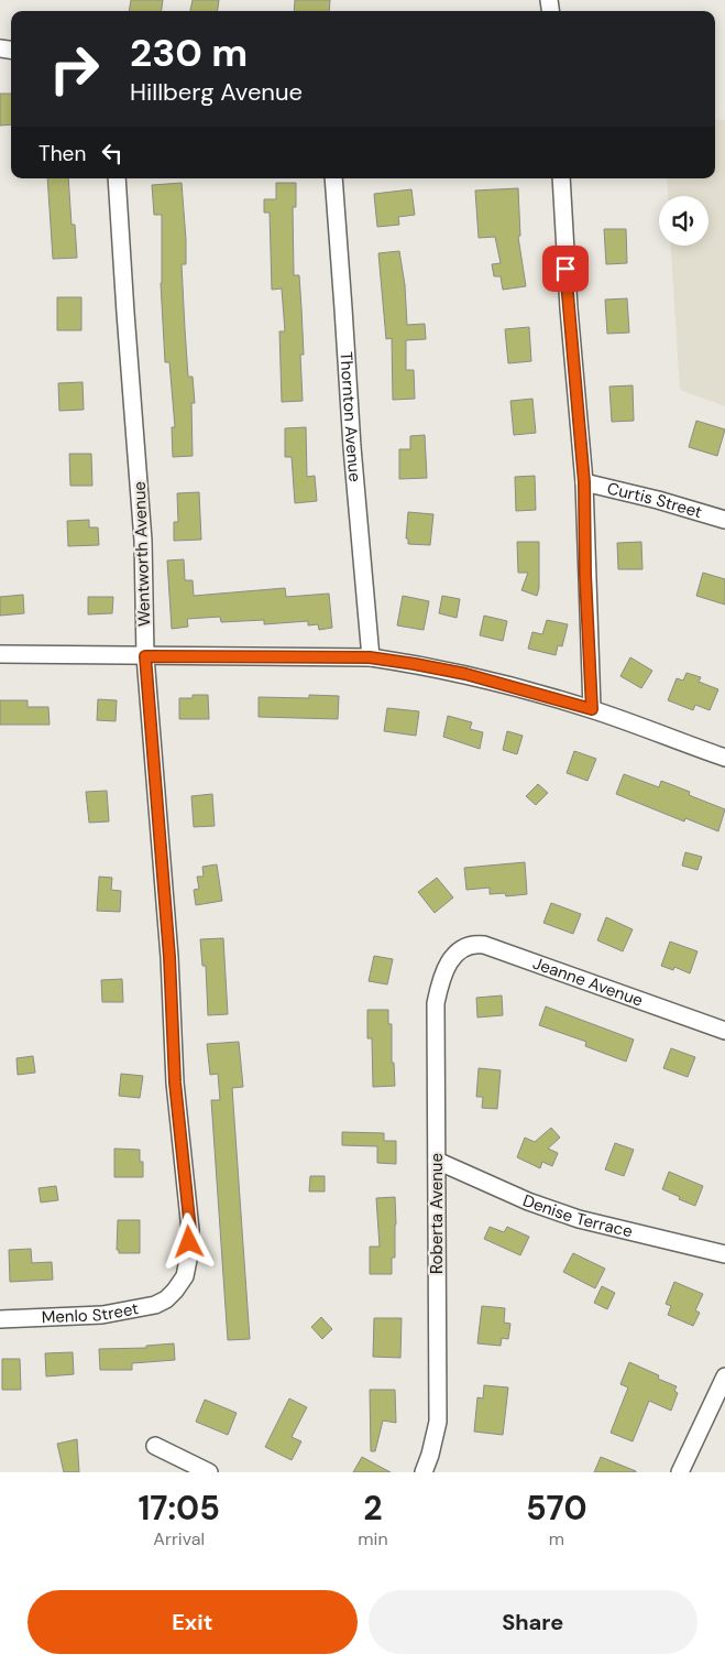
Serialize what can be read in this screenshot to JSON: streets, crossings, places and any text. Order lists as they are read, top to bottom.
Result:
{
  "streets": {
    "street": [
      "Thornton Avenue",
      "Curtis Street",
      "Wentworth Avenue",
      "Jeanne Avenue",
      "Roberta Avenue",
      "Denise Terrace",
      "Menlo Street"
    ]
  },
  "crossings": [
    ["Wentworth Avenue", "Menlo Street"],
    ["Jeanne Avenue", "Roberta Avenue"],
    ["Roberta Avenue", "Denise Terrace"]
  ],
  "page": {
    "turn": ["230 m", "Hillberg Avenue"],
    "then": "Then",
    "eta": [
      "17:05",
      "Arrival",
      "2",
      "min",
      "570",
      "m"
    ],
    "buttons": ["Exit", "Share"]
  }
}
